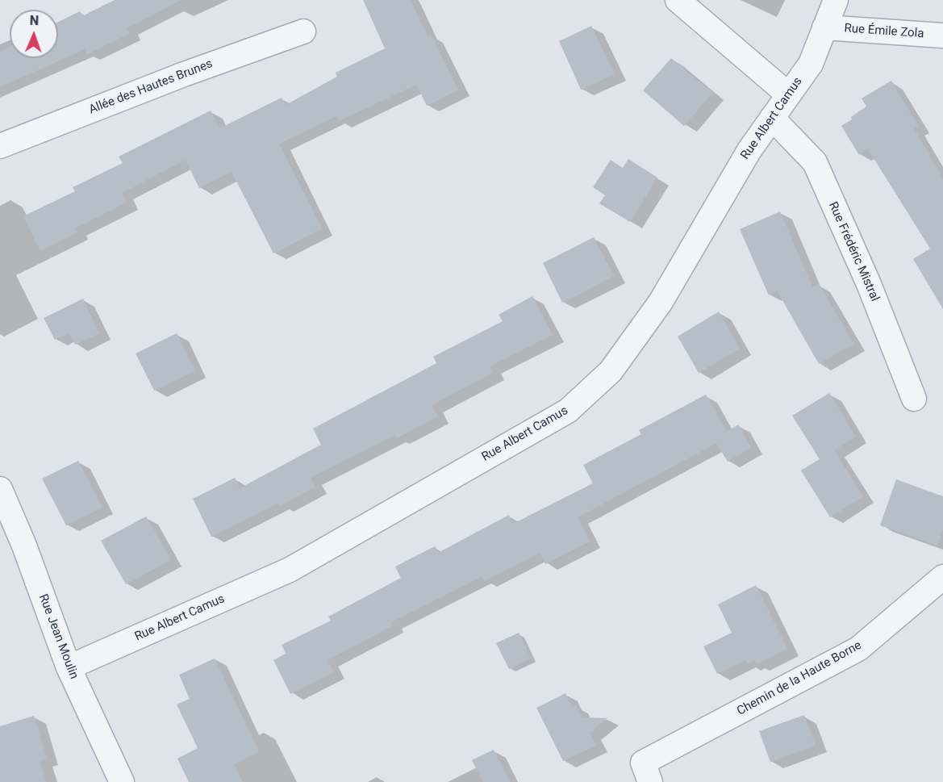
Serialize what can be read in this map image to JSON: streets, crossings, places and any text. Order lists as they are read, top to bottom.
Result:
{
  "streets": {
    "street": [
      "Rue Émile Zola",
      "Allée des Hautes Brunes",
      "Rue Albert Camus",
      "Rue Frédéric Mistral",
      "Rue Jean Moulin",
      "Chemin de la Haute Borne"
    ]
  },
  "crossings": [
    ["Rue Émile Zola", "Rue Albert Camus"],
    ["Rue Albert Camus", "Rue Frédéric Mistral"],
    ["Rue Albert Camus", "Rue Jean Moulin"]
  ],
  "north": "top"
}
